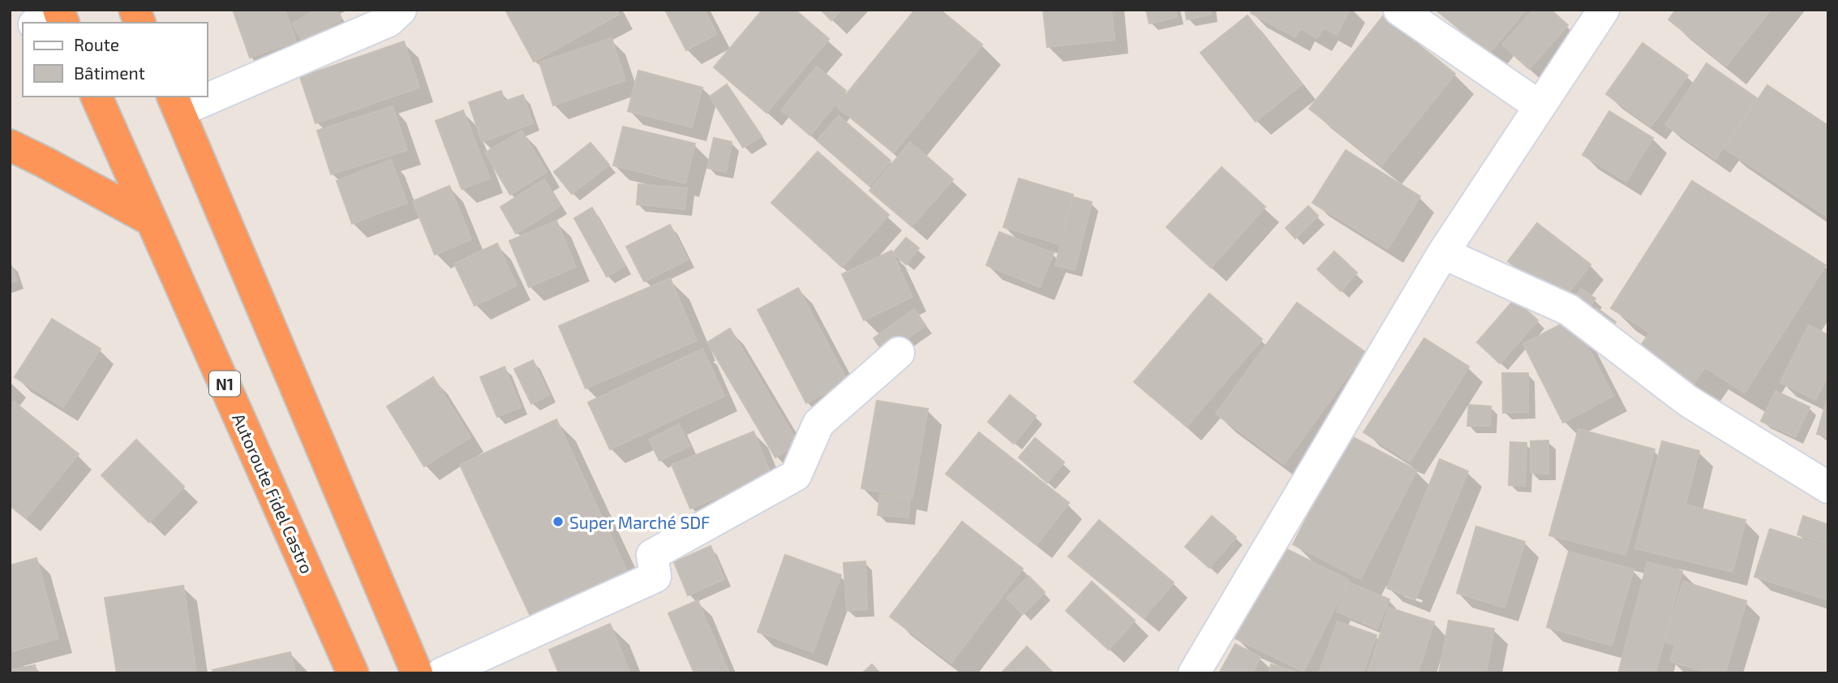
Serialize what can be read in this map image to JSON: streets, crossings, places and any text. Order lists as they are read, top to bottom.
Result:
{
  "streets": {
    "highway": ["N1", "Autoroute Fidel Castro"]
  },
  "places": ["Super Marché SDF"],
  "legend": ["Route", "Bâtiment"]
}
